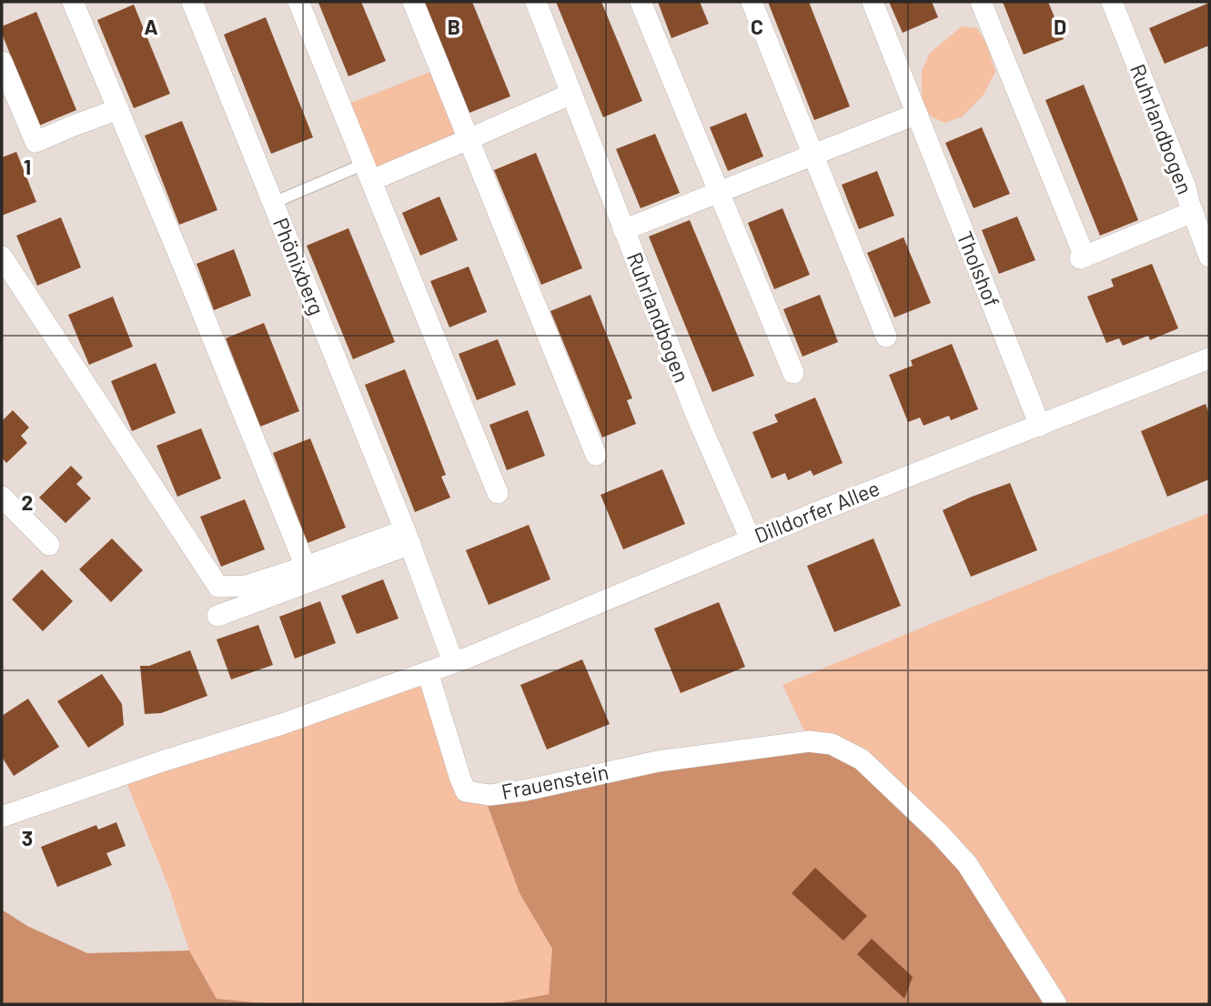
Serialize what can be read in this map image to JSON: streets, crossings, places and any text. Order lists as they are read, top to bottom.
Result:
{
  "streets": {
    "street": [
      "Ruhrlandbogen",
      "Phönixberg",
      "Tholshof",
      "Dilldorfer Allee",
      "Frauenstein"
    ]
  },
  "crossings": [
    ["Ruhrlandbogen", "Dilldorfer Allee"],
    ["Phönixberg", "Dilldorfer Allee"],
    ["Tholshof", "Dilldorfer Allee"],
    ["Dilldorfer Allee", "Frauenstein"]
  ],
  "grid": {
    "columns": [
      "A",
      "B",
      "C",
      "D"
    ],
    "rows": ["1", "2", "3"]
  }
}
